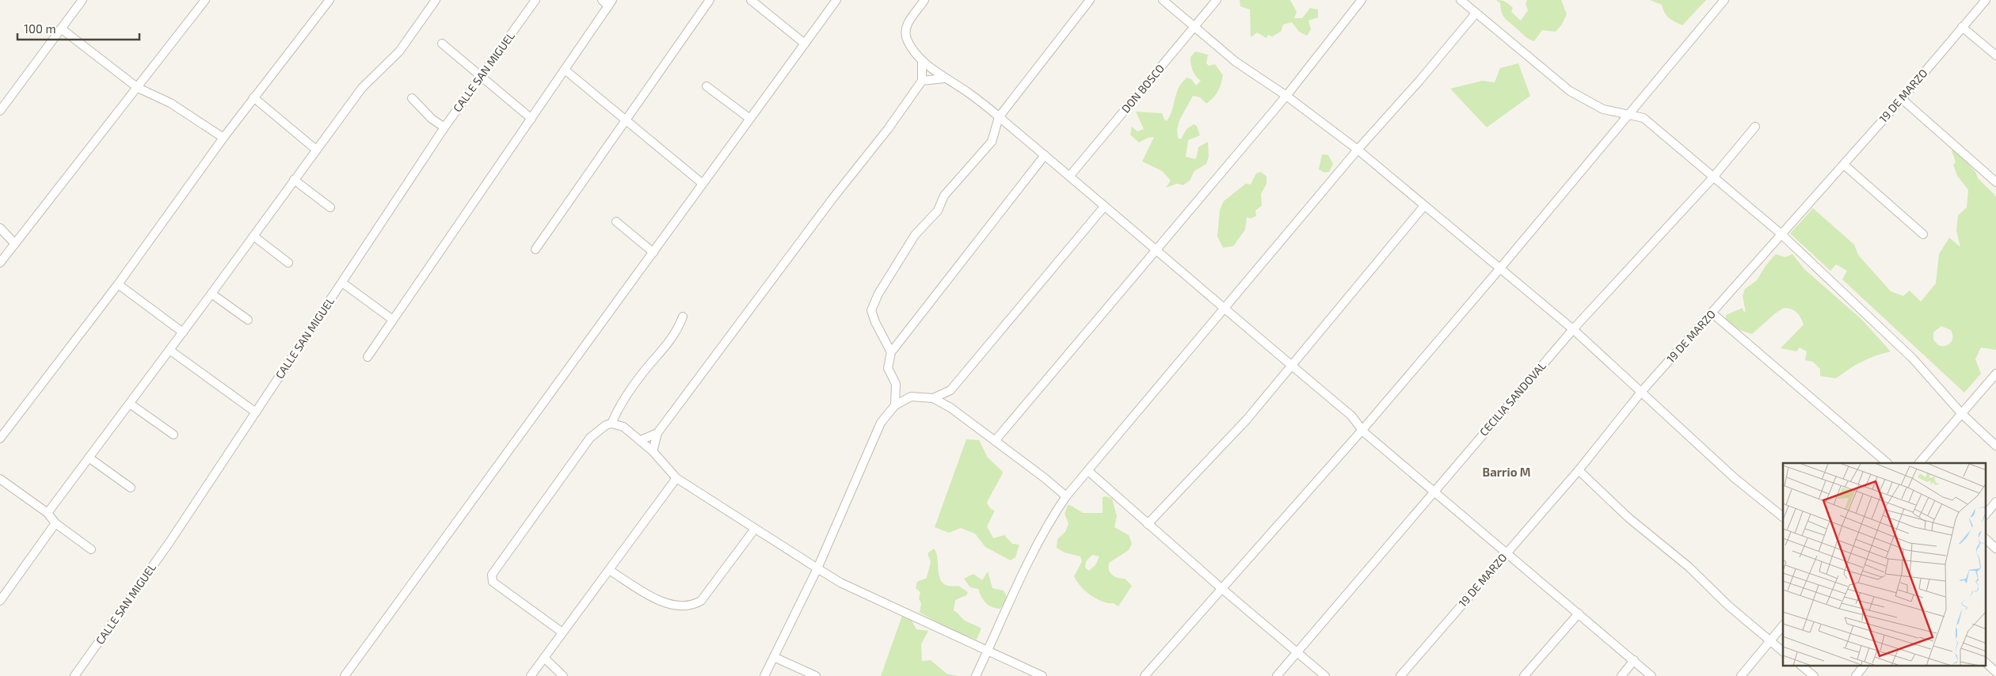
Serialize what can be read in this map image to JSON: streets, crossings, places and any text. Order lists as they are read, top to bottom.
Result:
{
  "streets": {
    "street": [
      "CALLE SAN MIGUEL",
      "DON BOSCO",
      "19 DE MARZO",
      "CECILIA SANDOVAL"
    ]
  },
  "districts": ["Barrio M"],
  "scale_bar": "100 m"
}
